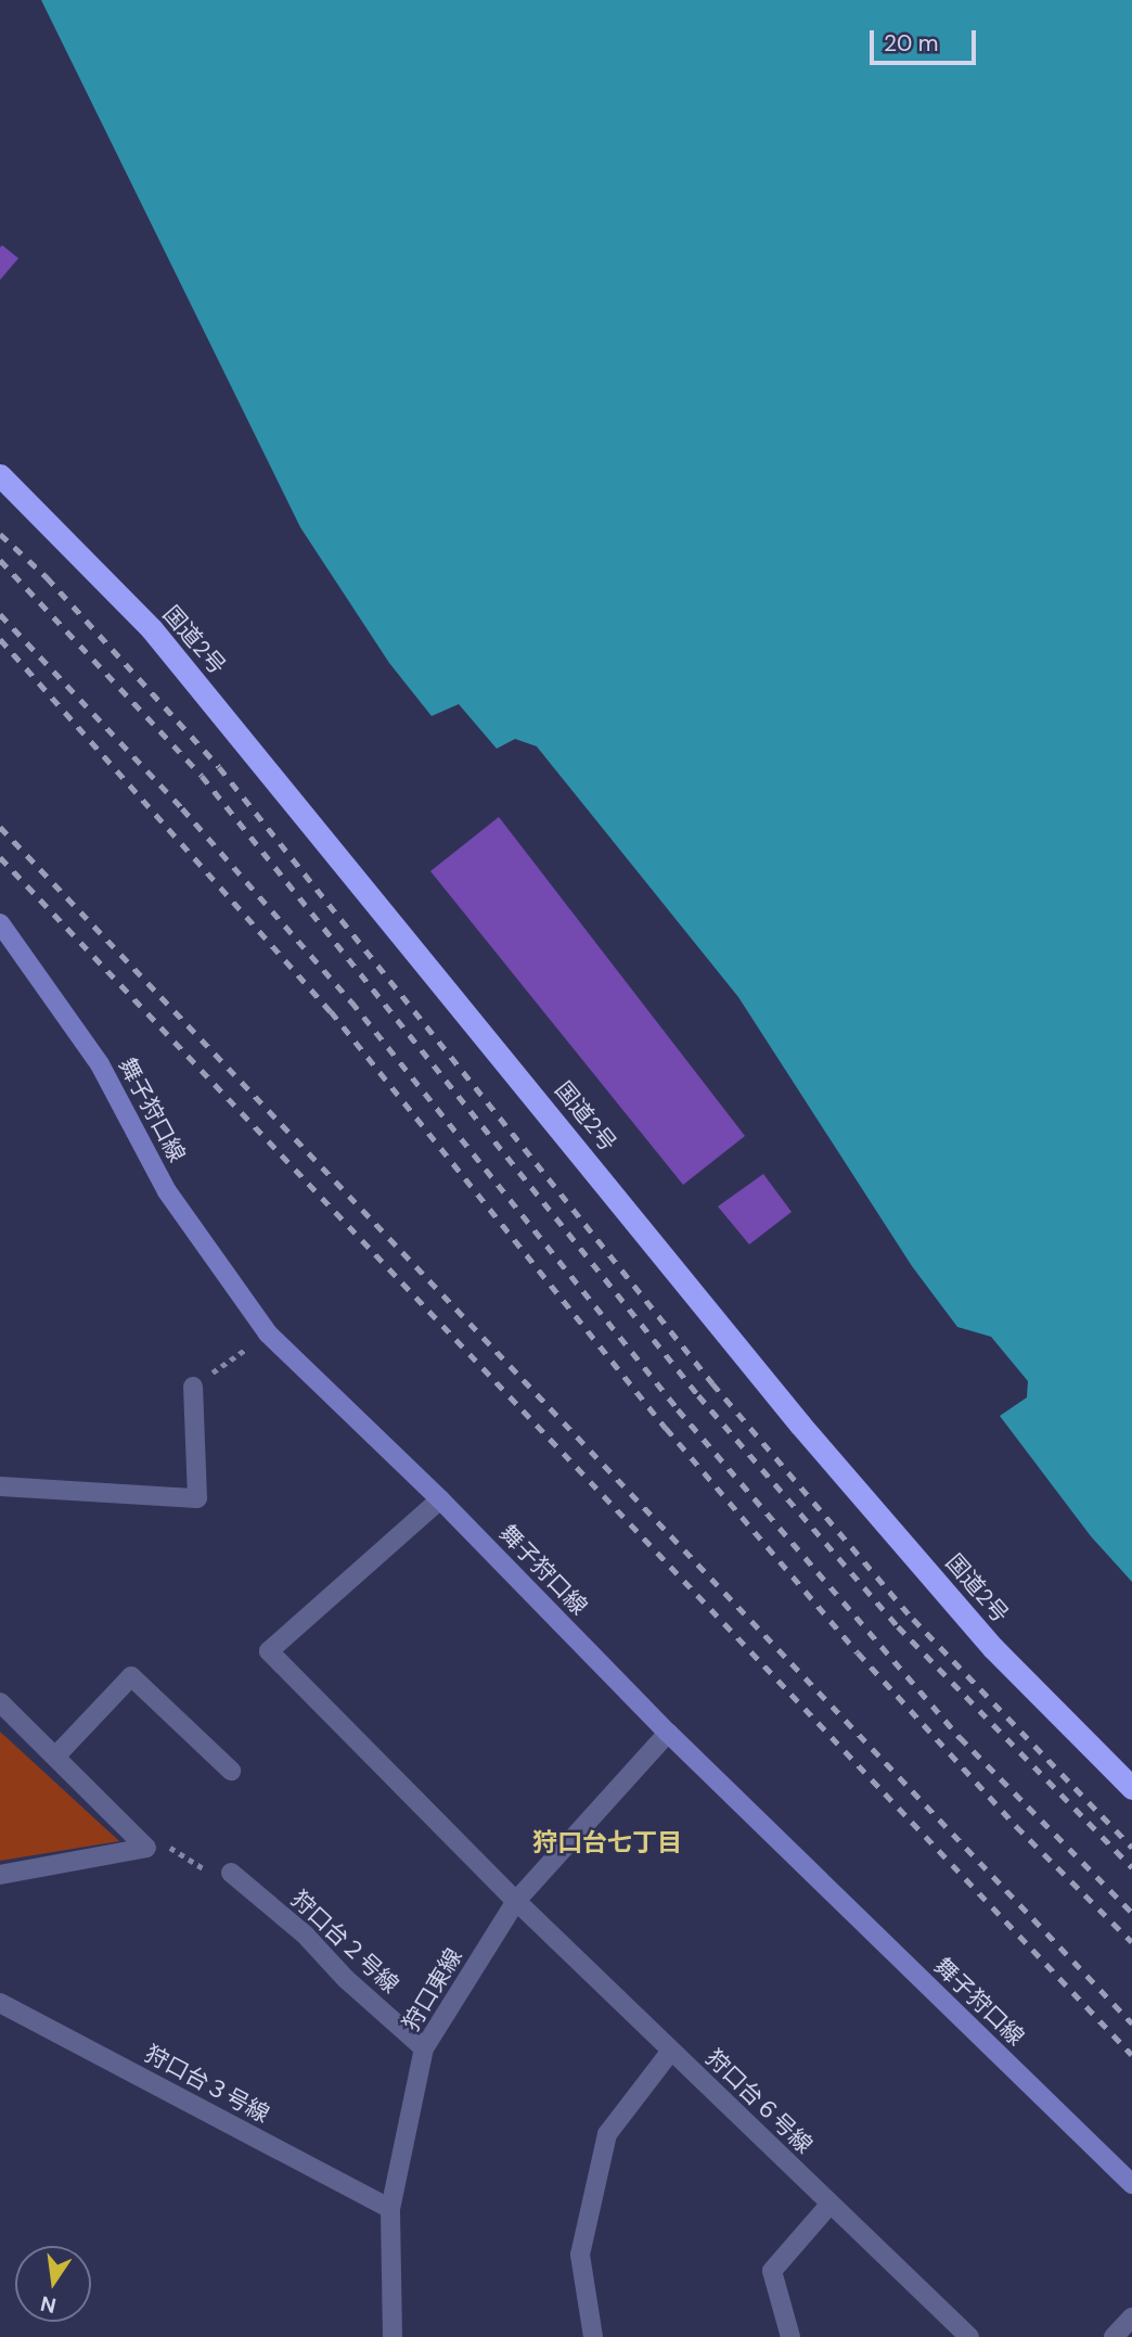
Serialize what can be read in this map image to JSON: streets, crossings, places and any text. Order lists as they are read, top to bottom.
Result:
{
  "streets": {
    "highway": ["国道2号"],
    "street": [
      "舞子狩口線",
      "狩口台２号線",
      "狩口東線",
      "狩口台３号線",
      "狩口台６号線"
    ]
  },
  "crossings": [
    ["舞子狩口線", "狩口東線"],
    ["舞子狩口線", "狩口台６号線"],
    ["狩口台２号線", "狩口東線"],
    ["狩口東線", "狩口台３号線"],
    ["狩口東線", "狩口台６号線"]
  ],
  "districts": ["狩口台七丁目"],
  "scale_bar": "20 m",
  "north": "bottom"
}
